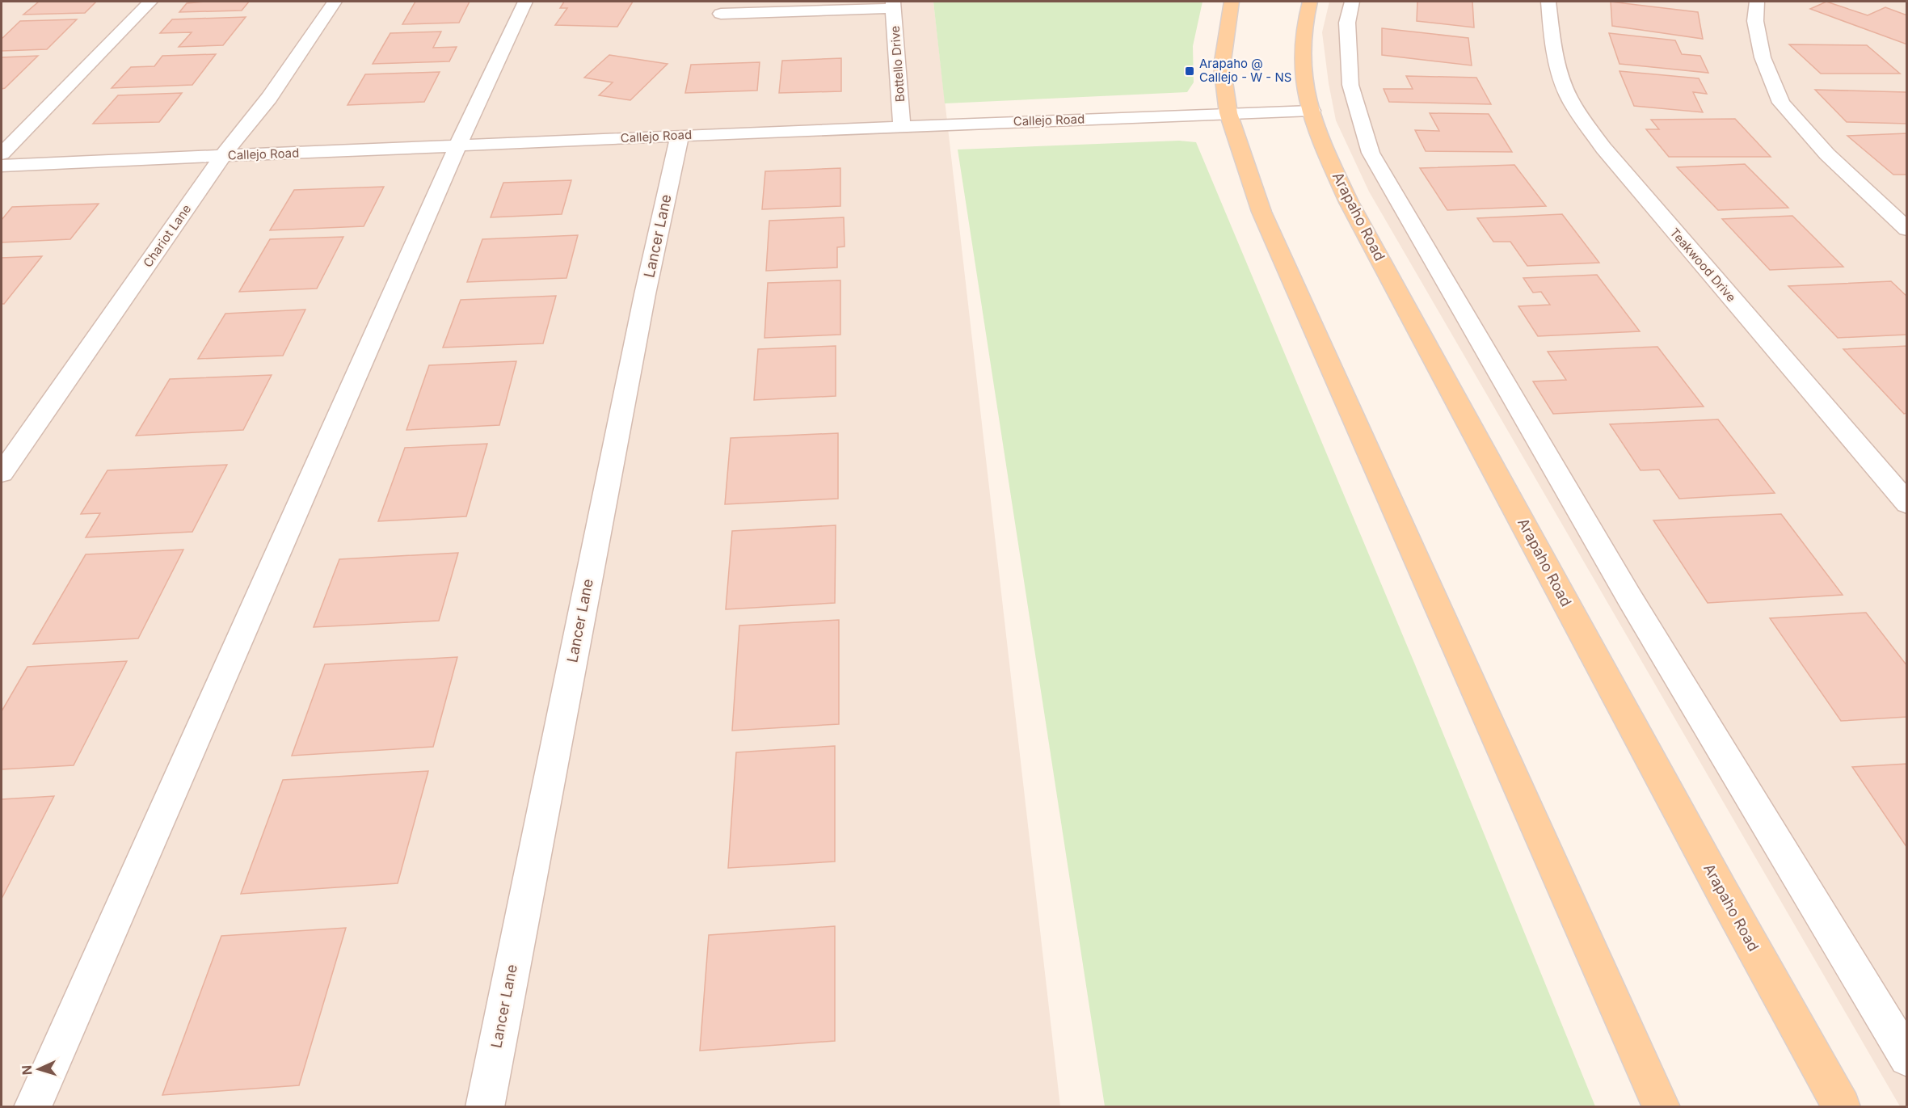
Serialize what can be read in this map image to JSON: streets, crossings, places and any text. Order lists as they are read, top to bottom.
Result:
{
  "streets": {
    "main road": ["Arapaho Road"],
    "street": [
      "Bottello Drive",
      "Callejo Road",
      "Chariot Lane",
      "Lancer Lane",
      "Teakwood Drive"
    ]
  },
  "crossings": [
    ["Bottello Drive", "Callejo Road"],
    ["Callejo Road", "Arapaho Road"],
    ["Callejo Road", "Chariot Lane"],
    ["Callejo Road", "Lancer Lane"]
  ],
  "places": {
    "transit": ["Arapaho @ Callejo - W - NS"]
  },
  "north": "left"
}
